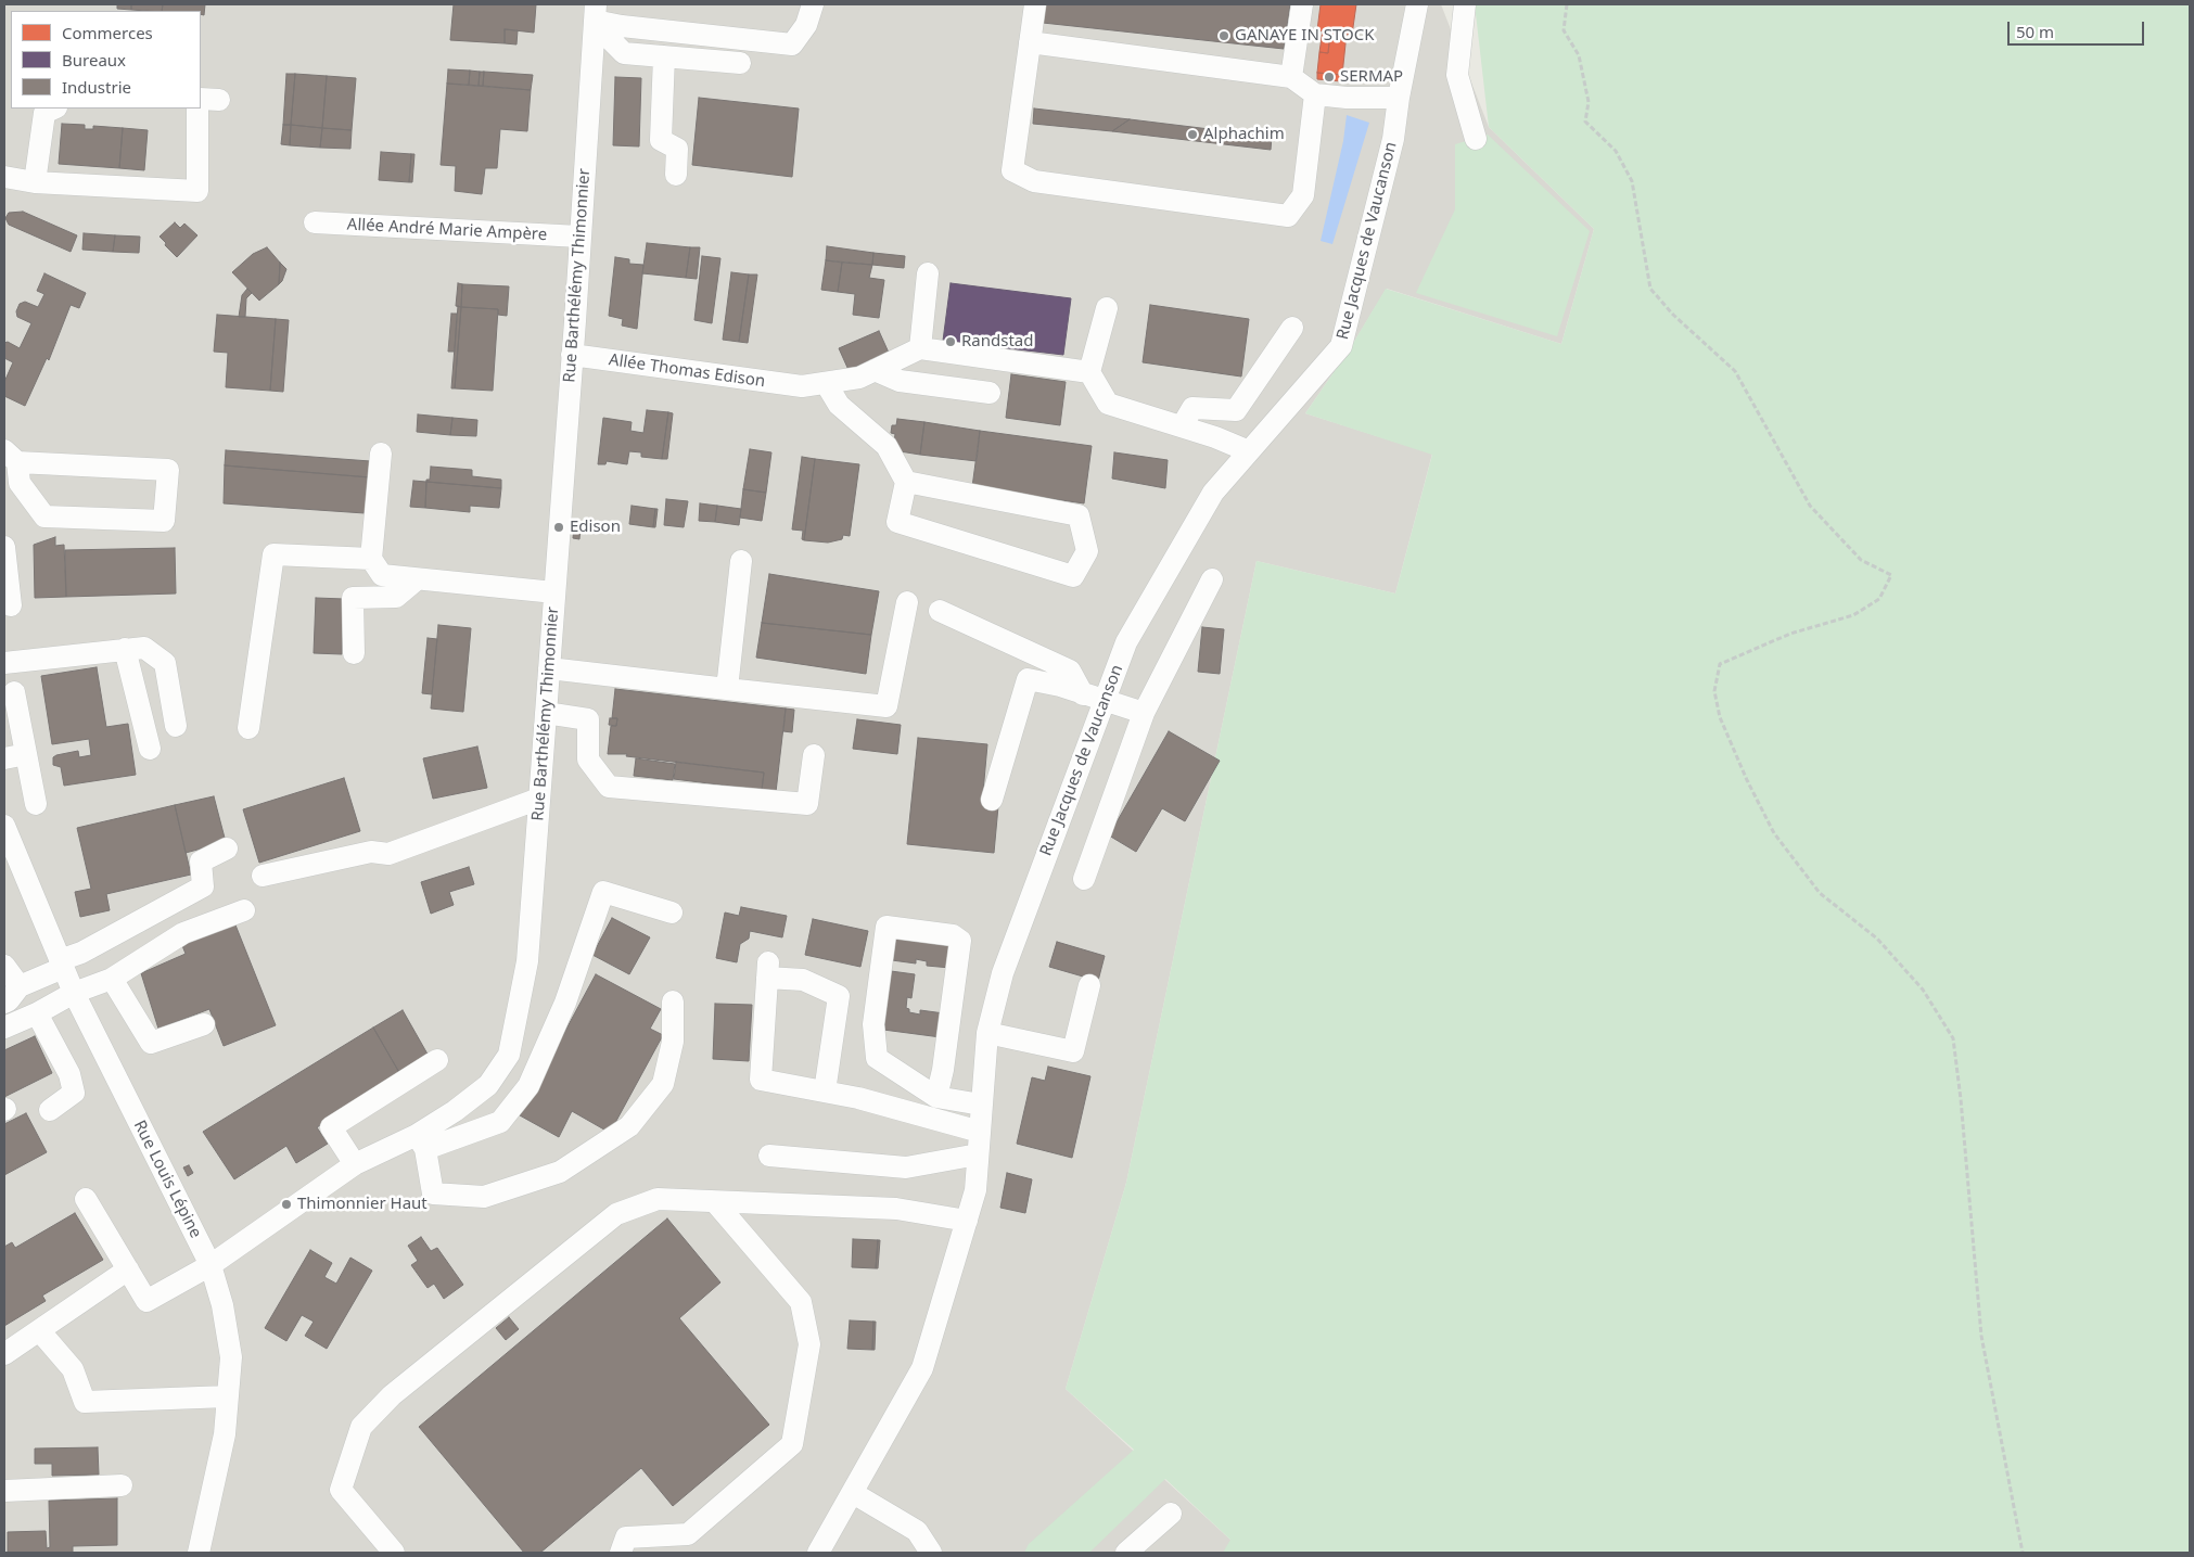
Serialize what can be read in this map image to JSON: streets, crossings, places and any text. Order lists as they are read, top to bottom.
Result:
{
  "streets": {
    "street": [
      "Allée André Marie Ampère",
      "Rue Jacques de Vaucanson",
      "Rue Barthélémy Thimonnier",
      "Allée Thomas Edison",
      "Rue Louis Lépine"
    ]
  },
  "crossings": [
    ["Allée André Marie Ampère", "Rue Barthélémy Thimonnier"],
    ["Rue Barthélémy Thimonnier", "Allée Thomas Edison"],
    ["Rue Barthélémy Thimonnier", "Rue Louis Lépine"]
  ],
  "places": [
    "GANAYE IN STOCK",
    "SERMAP",
    "Alphachim",
    "Randstad",
    "Edison",
    "Thimonnier Haut"
  ],
  "legend": ["Commerces", "Bureaux", "Industrie"],
  "scale_bar": "50 m"
}
